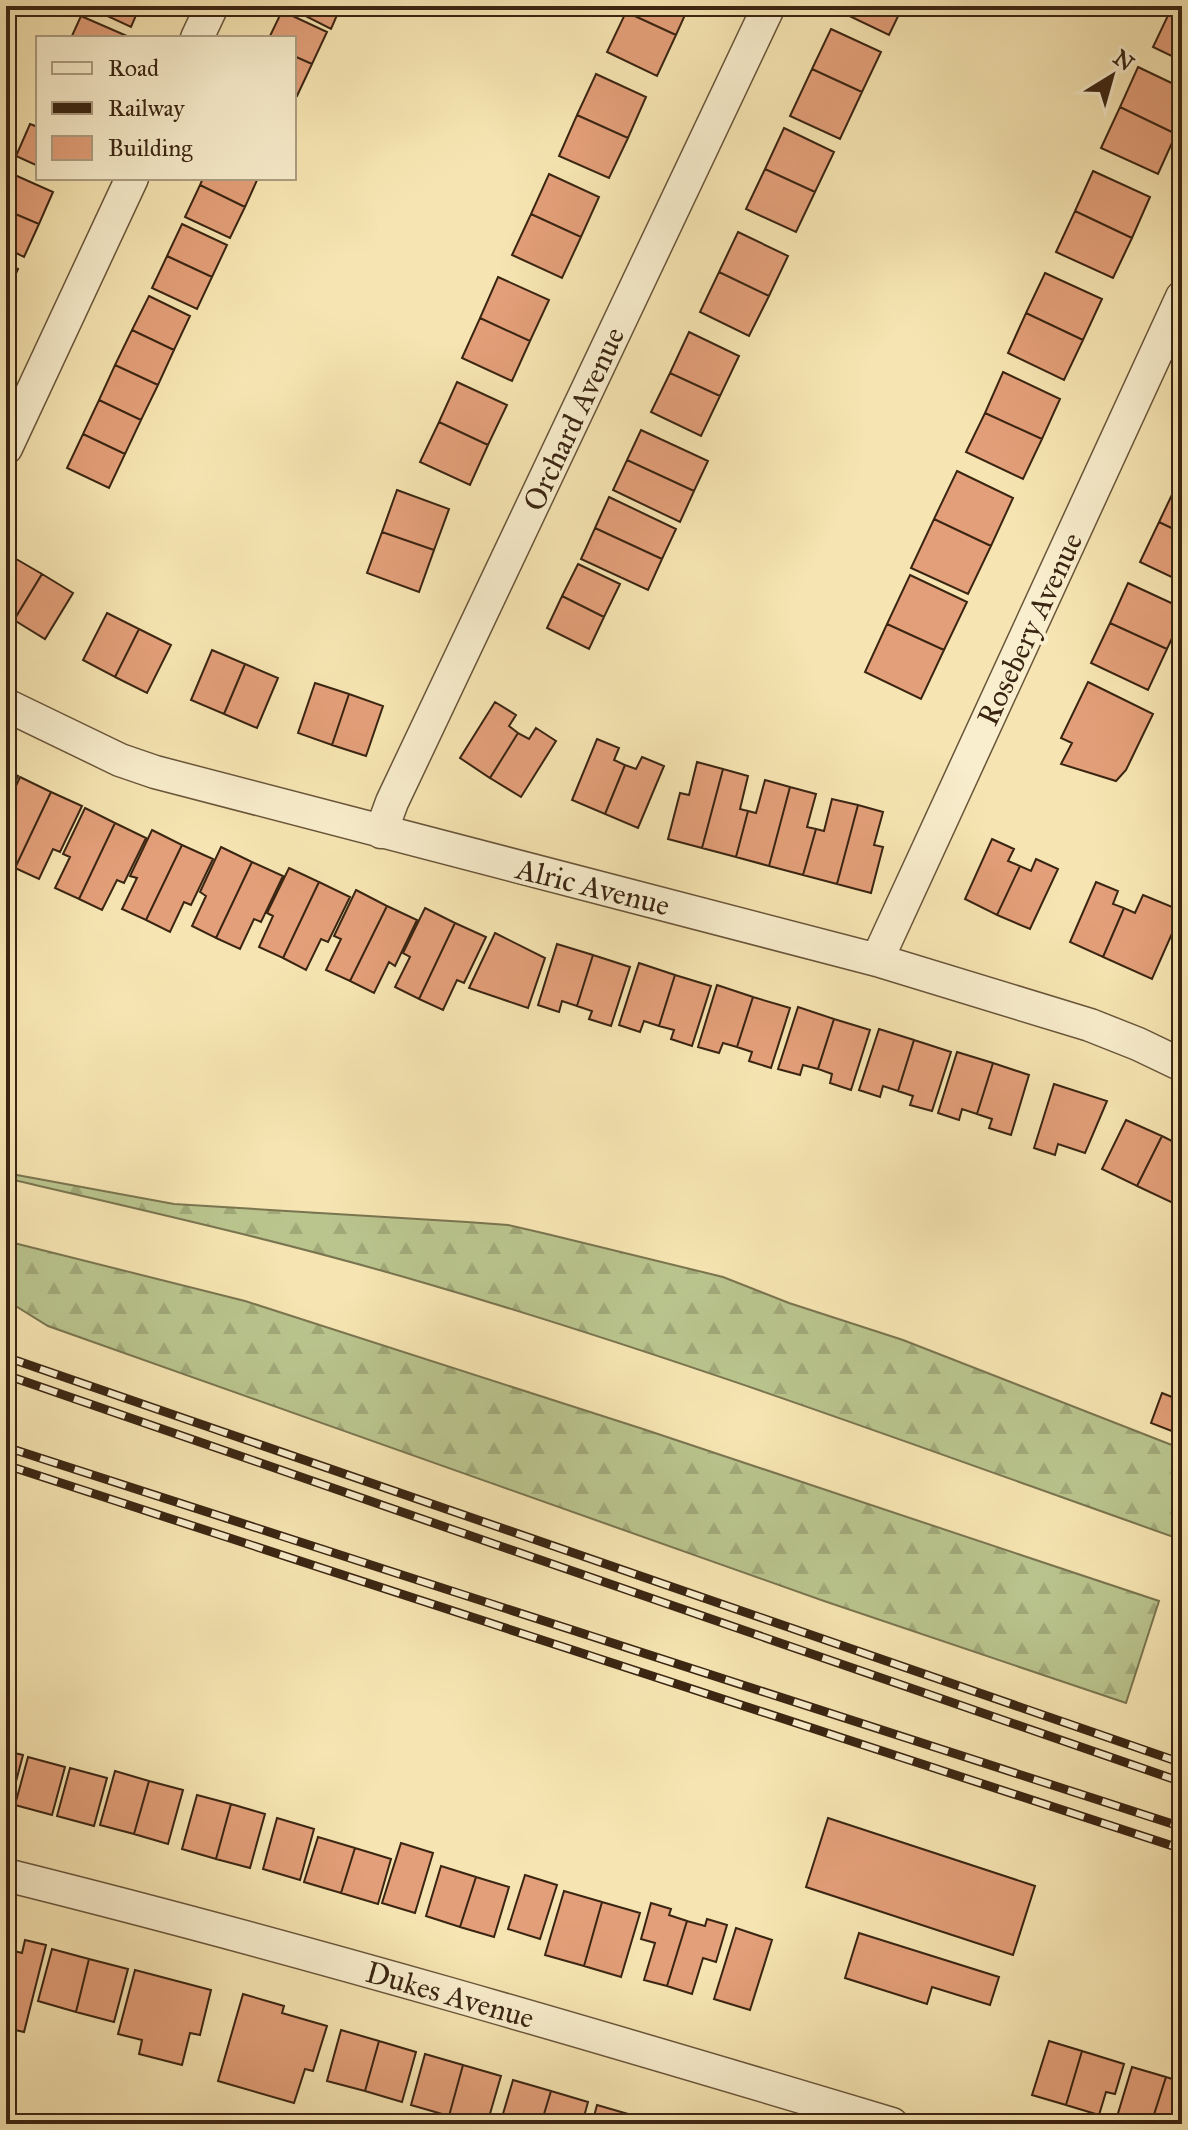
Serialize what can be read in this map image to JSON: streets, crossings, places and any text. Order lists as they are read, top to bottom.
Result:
{
  "streets": {
    "street": [
      "Orchard Avenue",
      "Rosebery Avenue",
      "Alric Avenue",
      "Dukes Avenue"
    ]
  },
  "crossings": [
    ["Orchard Avenue", "Alric Avenue"],
    ["Rosebery Avenue", "Alric Avenue"]
  ],
  "legend": ["Road", "Railway", "Building"],
  "north": "top right"
}
